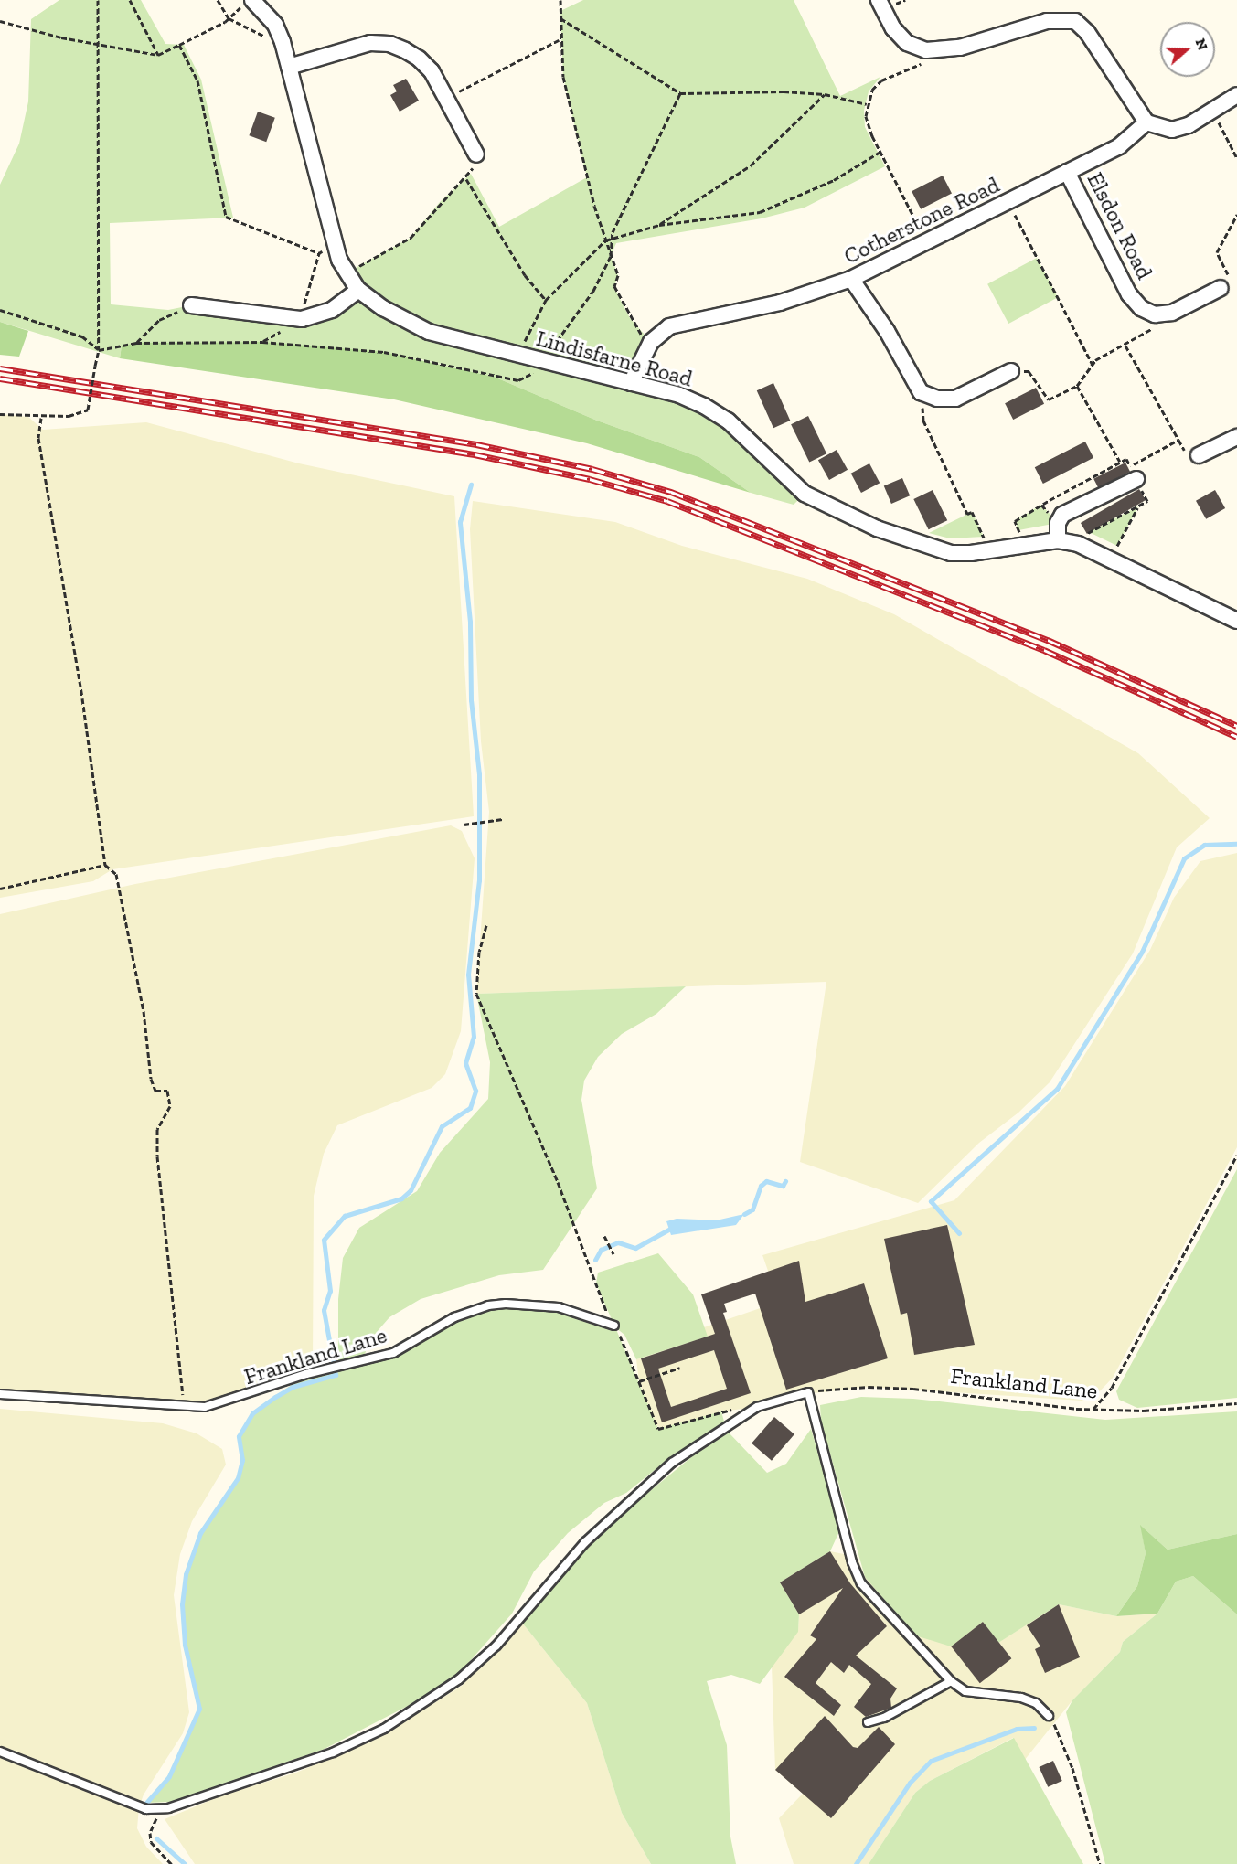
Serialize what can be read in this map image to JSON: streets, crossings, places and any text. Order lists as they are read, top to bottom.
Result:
{
  "streets": {
    "street": ["Cotherstone Road", "Elsdon Road", "Lindisfarne Road"],
    "lane": ["Frankland Lane"]
  },
  "crossings": [
    ["Cotherstone Road", "Elsdon Road"],
    ["Cotherstone Road", "Lindisfarne Road"]
  ],
  "north": "right"
}
